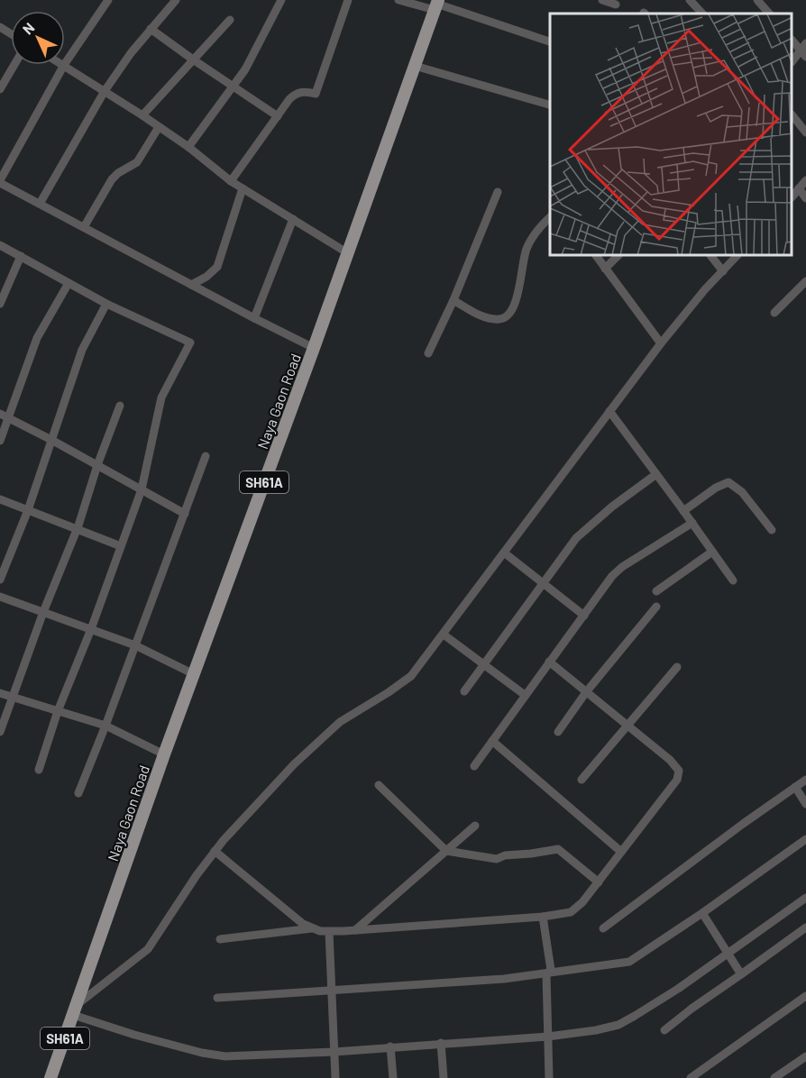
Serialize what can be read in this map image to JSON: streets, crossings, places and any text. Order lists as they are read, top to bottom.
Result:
{
  "streets": {
    "main road": ["Naya Gaon Road", "SH61A"]
  },
  "crossings": [
    ["Naya Gaon Road", "SH61A"]
  ],
  "north": "top left"
}
